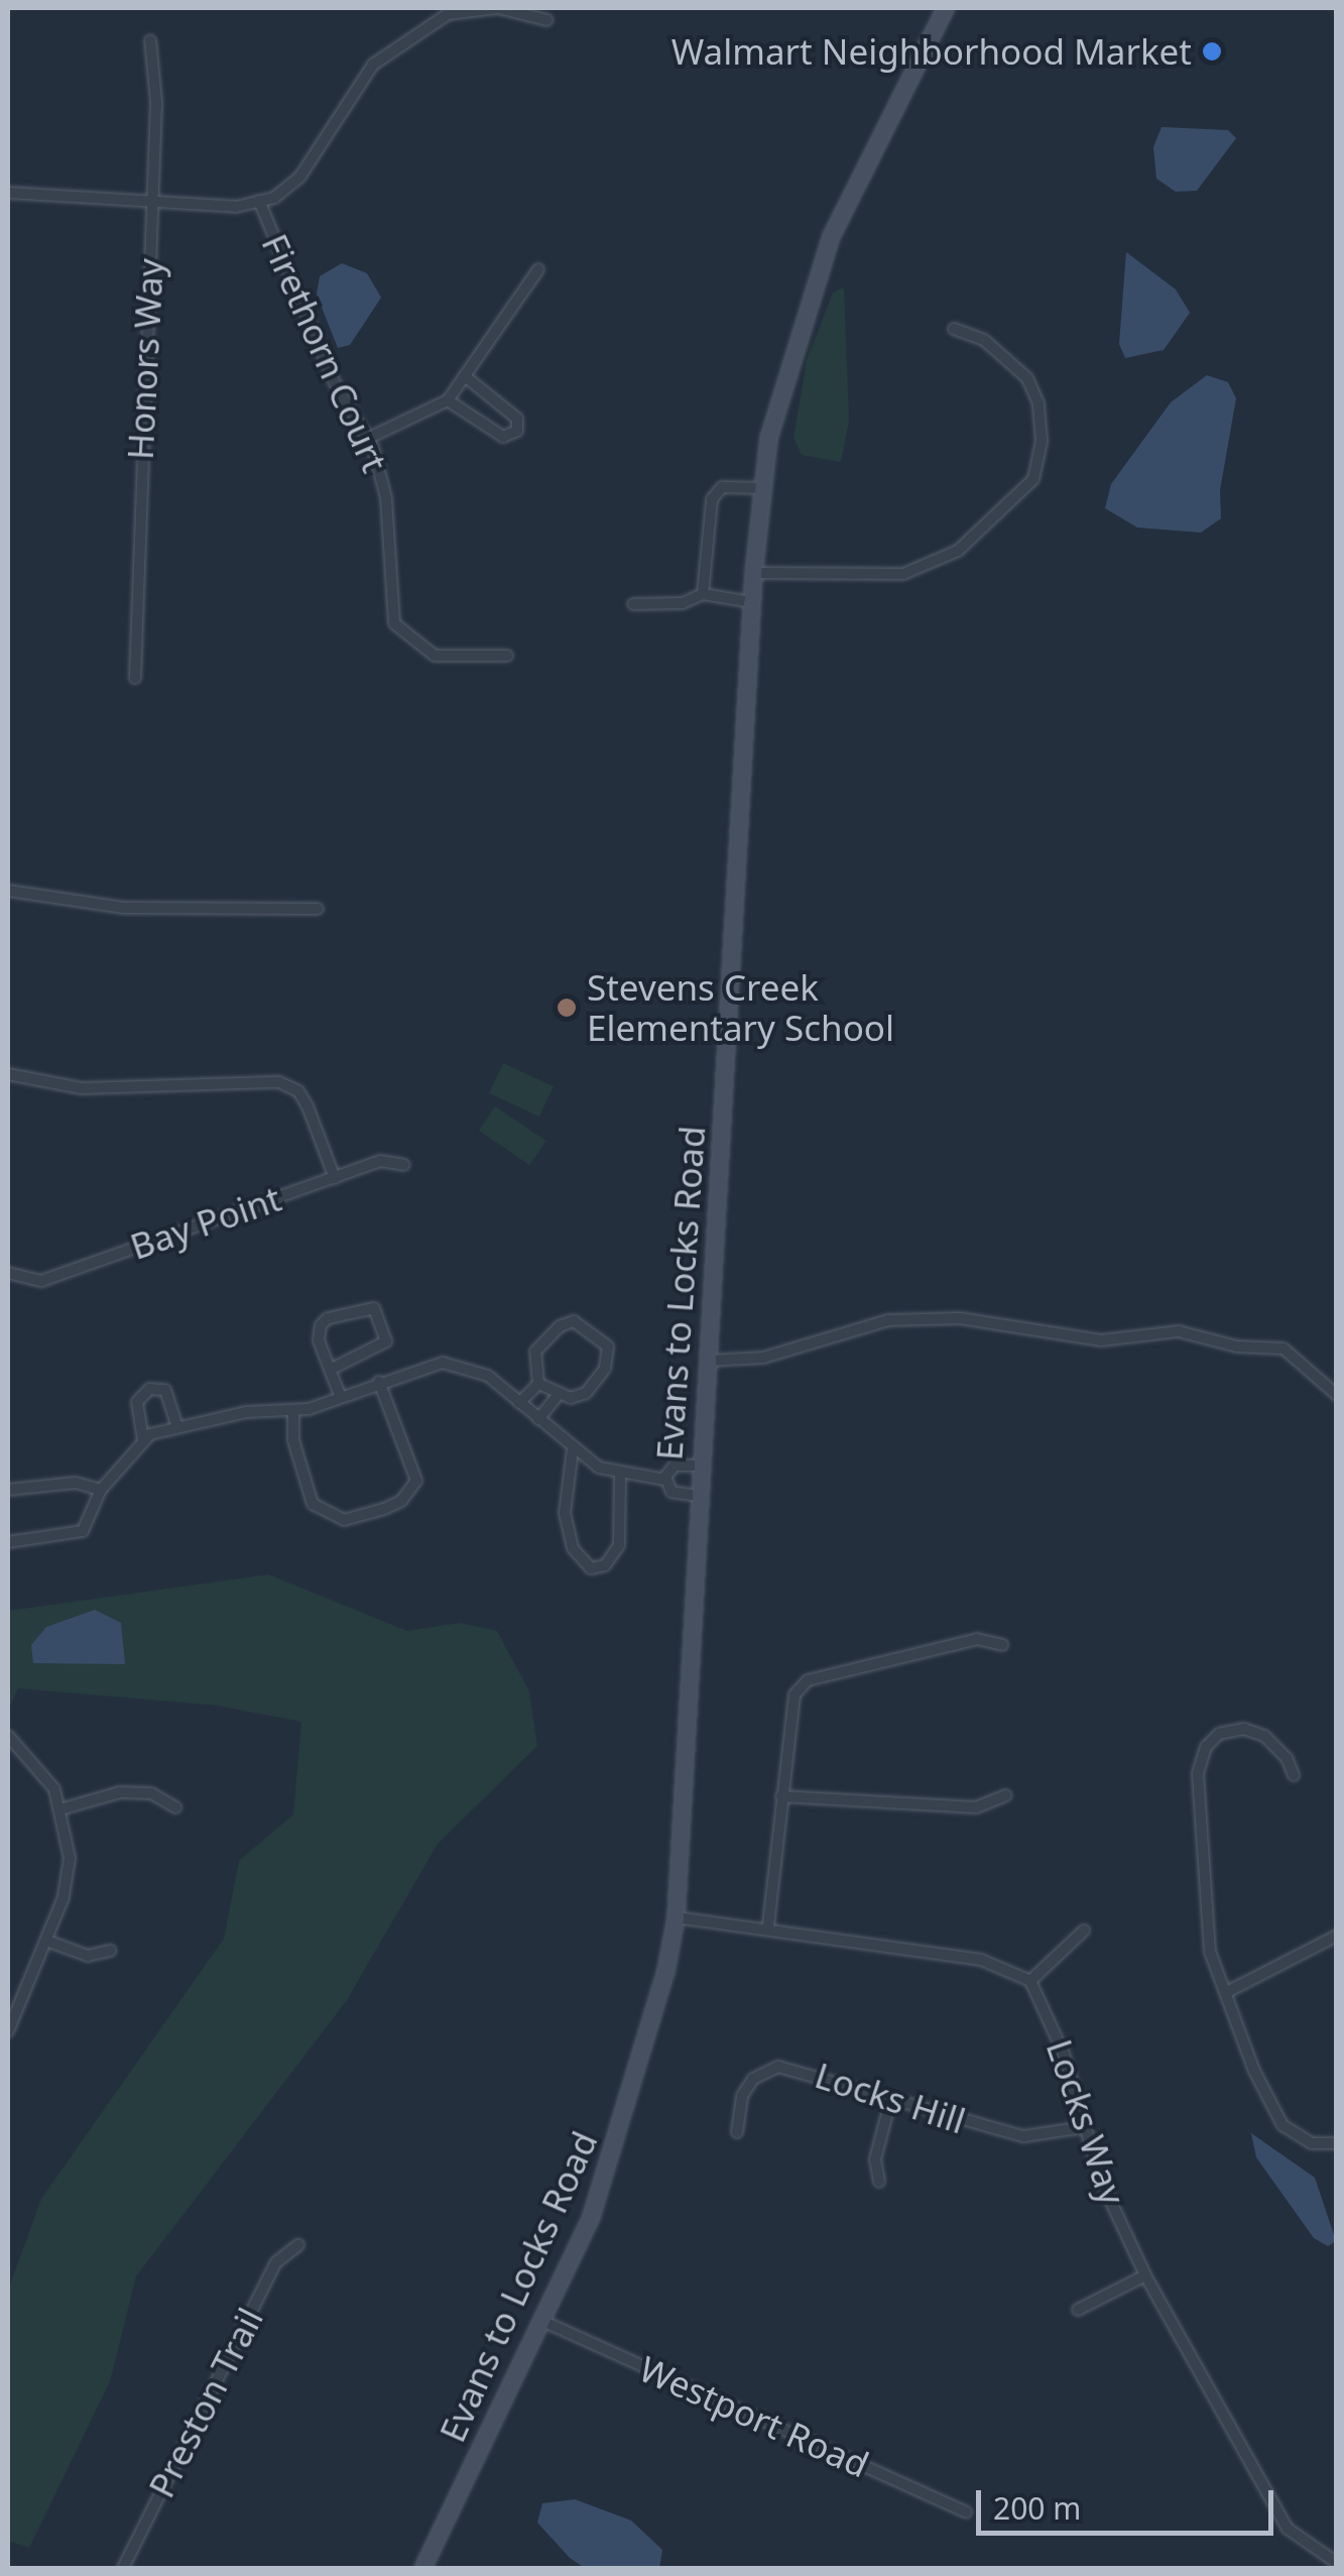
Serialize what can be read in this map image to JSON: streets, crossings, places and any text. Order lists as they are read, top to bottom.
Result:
{
  "streets": {
    "street": [
      "Firethorn Court",
      "Honors Way",
      "Bay Point",
      "Evans to Locks Road",
      "Locks Hill",
      "Locks Way",
      "Preston Trail",
      "Westport Road"
    ]
  },
  "crossings": [
    ["Evans to Locks Road", "Westport Road"],
    ["Locks Hill", "Locks Way"]
  ],
  "places": ["Walmart Neighborhood Market", "Stevens Creek Elementary School"],
  "scale_bar": "200 m"
}
